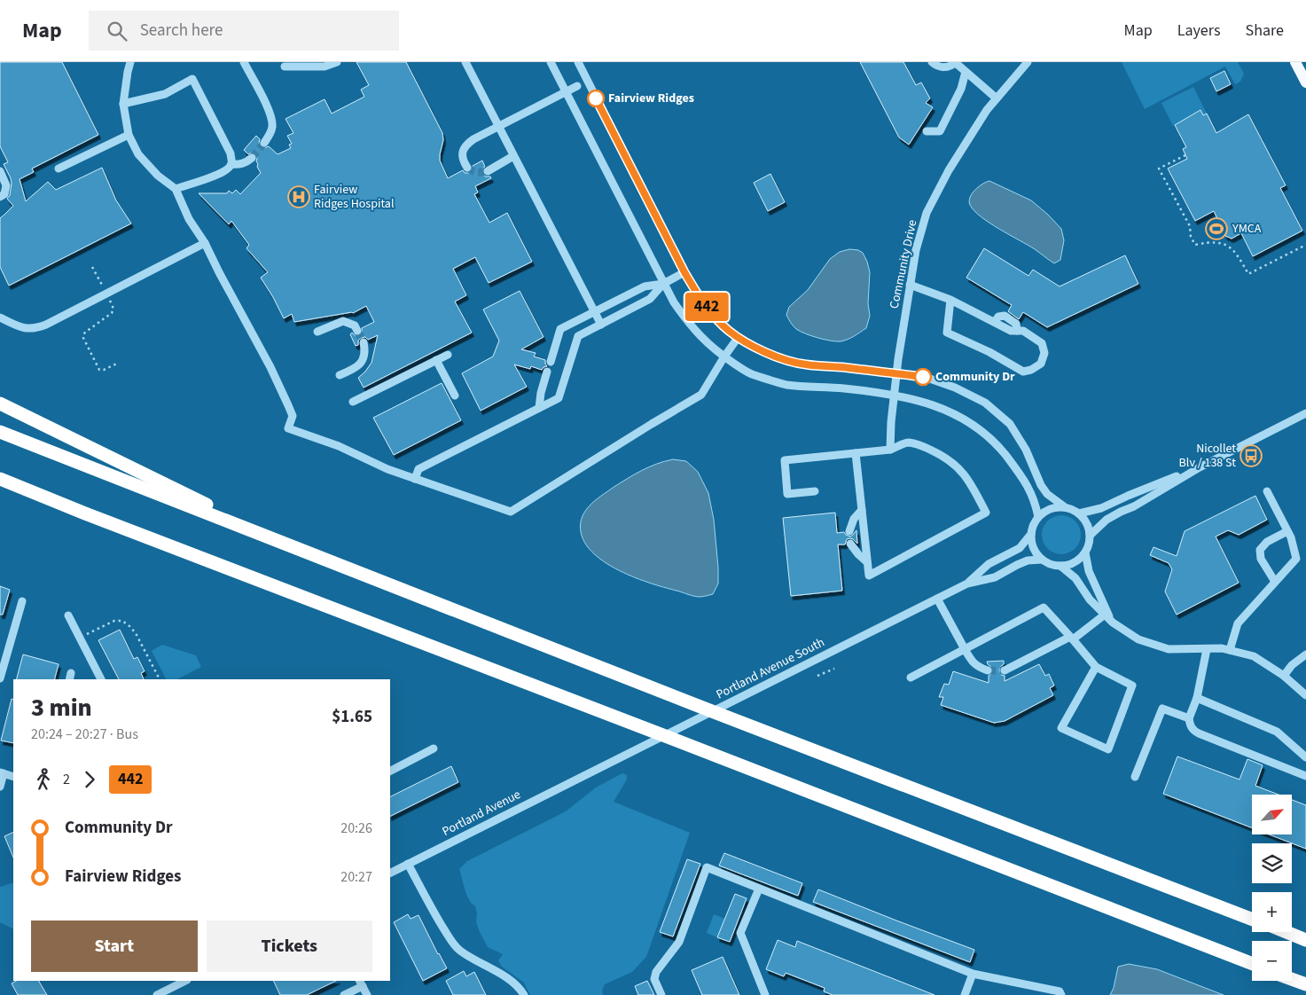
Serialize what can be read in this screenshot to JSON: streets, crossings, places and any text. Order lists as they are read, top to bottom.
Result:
{
  "streets": {
    "street": ["Community Drive", "Portland Avenue South", "Portland Avenue"]
  },
  "crossings": [
    ["Portland Avenue South", "Portland Avenue"]
  ],
  "places": {
    "other": ["Fairview Ridges", "Community Dr"],
    "hospital": ["Fairview Ridges Hospital"],
    "sports": ["YMCA"],
    "bus stop": ["Nicollet Blv / 138 St"]
  },
  "lines": ["bus line 442"],
  "north": "top right",
  "page": {
    "header": "Map",
    "search": "Search here",
    "nav": ["Map", "Layers", "Share"],
    "on_map": "442",
    "heading": ["3 min", "20:24 – 20:27 · Bus", "$1.65"],
    "legs": ["2", "442"],
    "map_buttons": ["+", "−"],
    "list": [
      {
        "name": "Community Dr",
        "value": "20:26"
      },
      {
        "name": "Fairview Ridges",
        "value": "20:27"
      }
    ],
    "buttons": ["Start", "Tickets"]
  }
}
